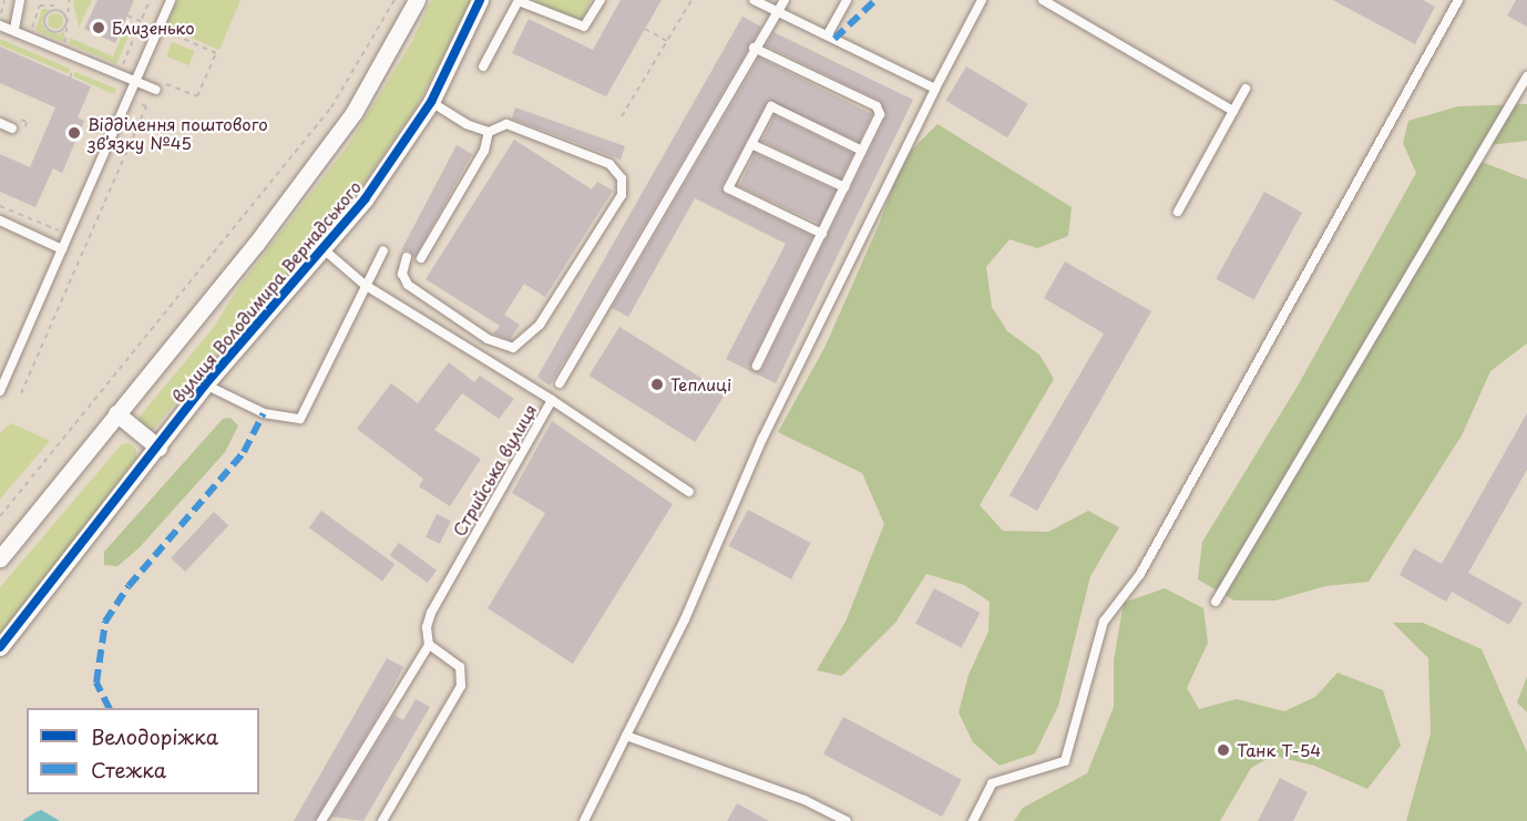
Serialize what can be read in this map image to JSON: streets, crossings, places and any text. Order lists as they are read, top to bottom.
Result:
{
  "streets": {
    "street": ["вулиця Володимира Вернадського"],
    "lane": ["Стрийська вулиця"]
  },
  "crossings": [
    ["вулиця Володимира Вернадського", "Стрийська вулиця"]
  ],
  "places": [
    "Близенько",
    "Відділення поштового зв’язку №45",
    "Теплиці",
    "Танк Т-54"
  ],
  "legend": ["Велодоріжка", "Стежка"]
}
